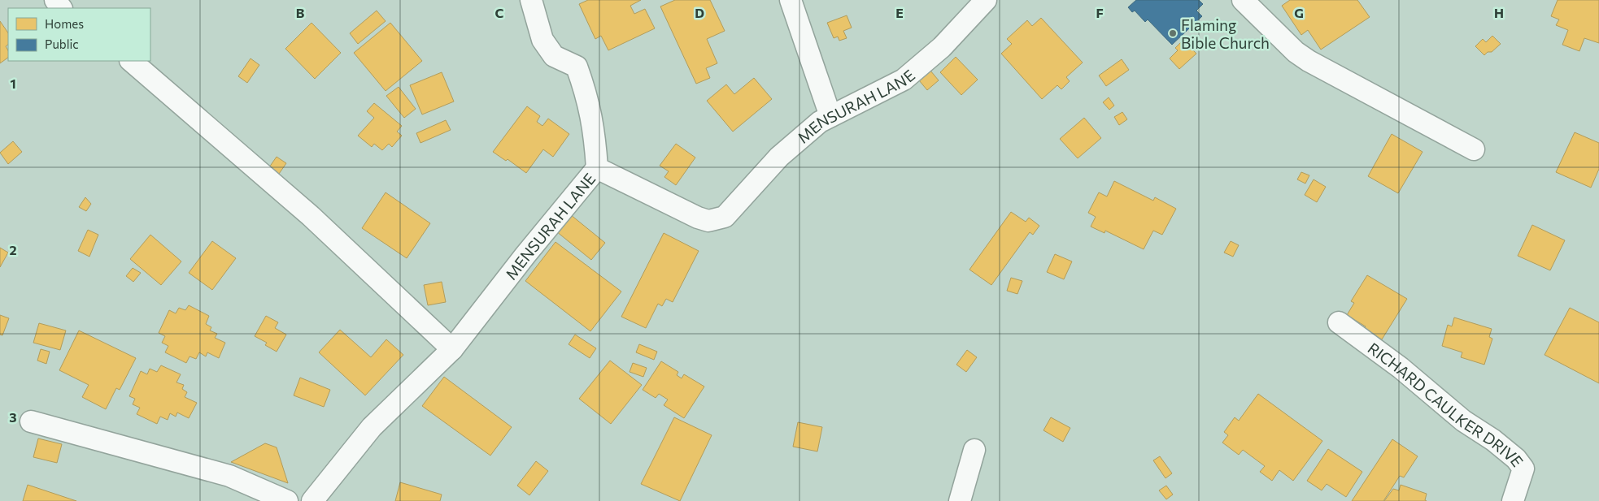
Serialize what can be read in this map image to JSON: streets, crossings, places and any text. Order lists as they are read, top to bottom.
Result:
{
  "streets": {
    "street": ["MENSURAH LANE", "RICHARD CAULKER DRIVE"]
  },
  "places": ["Flaming Bible Church"],
  "legend": ["Homes", "Public"],
  "grid": {
    "columns": [
      "B",
      "C",
      "D",
      "E",
      "F",
      "G",
      "H"
    ],
    "rows": ["1", "2", "3"]
  }
}
